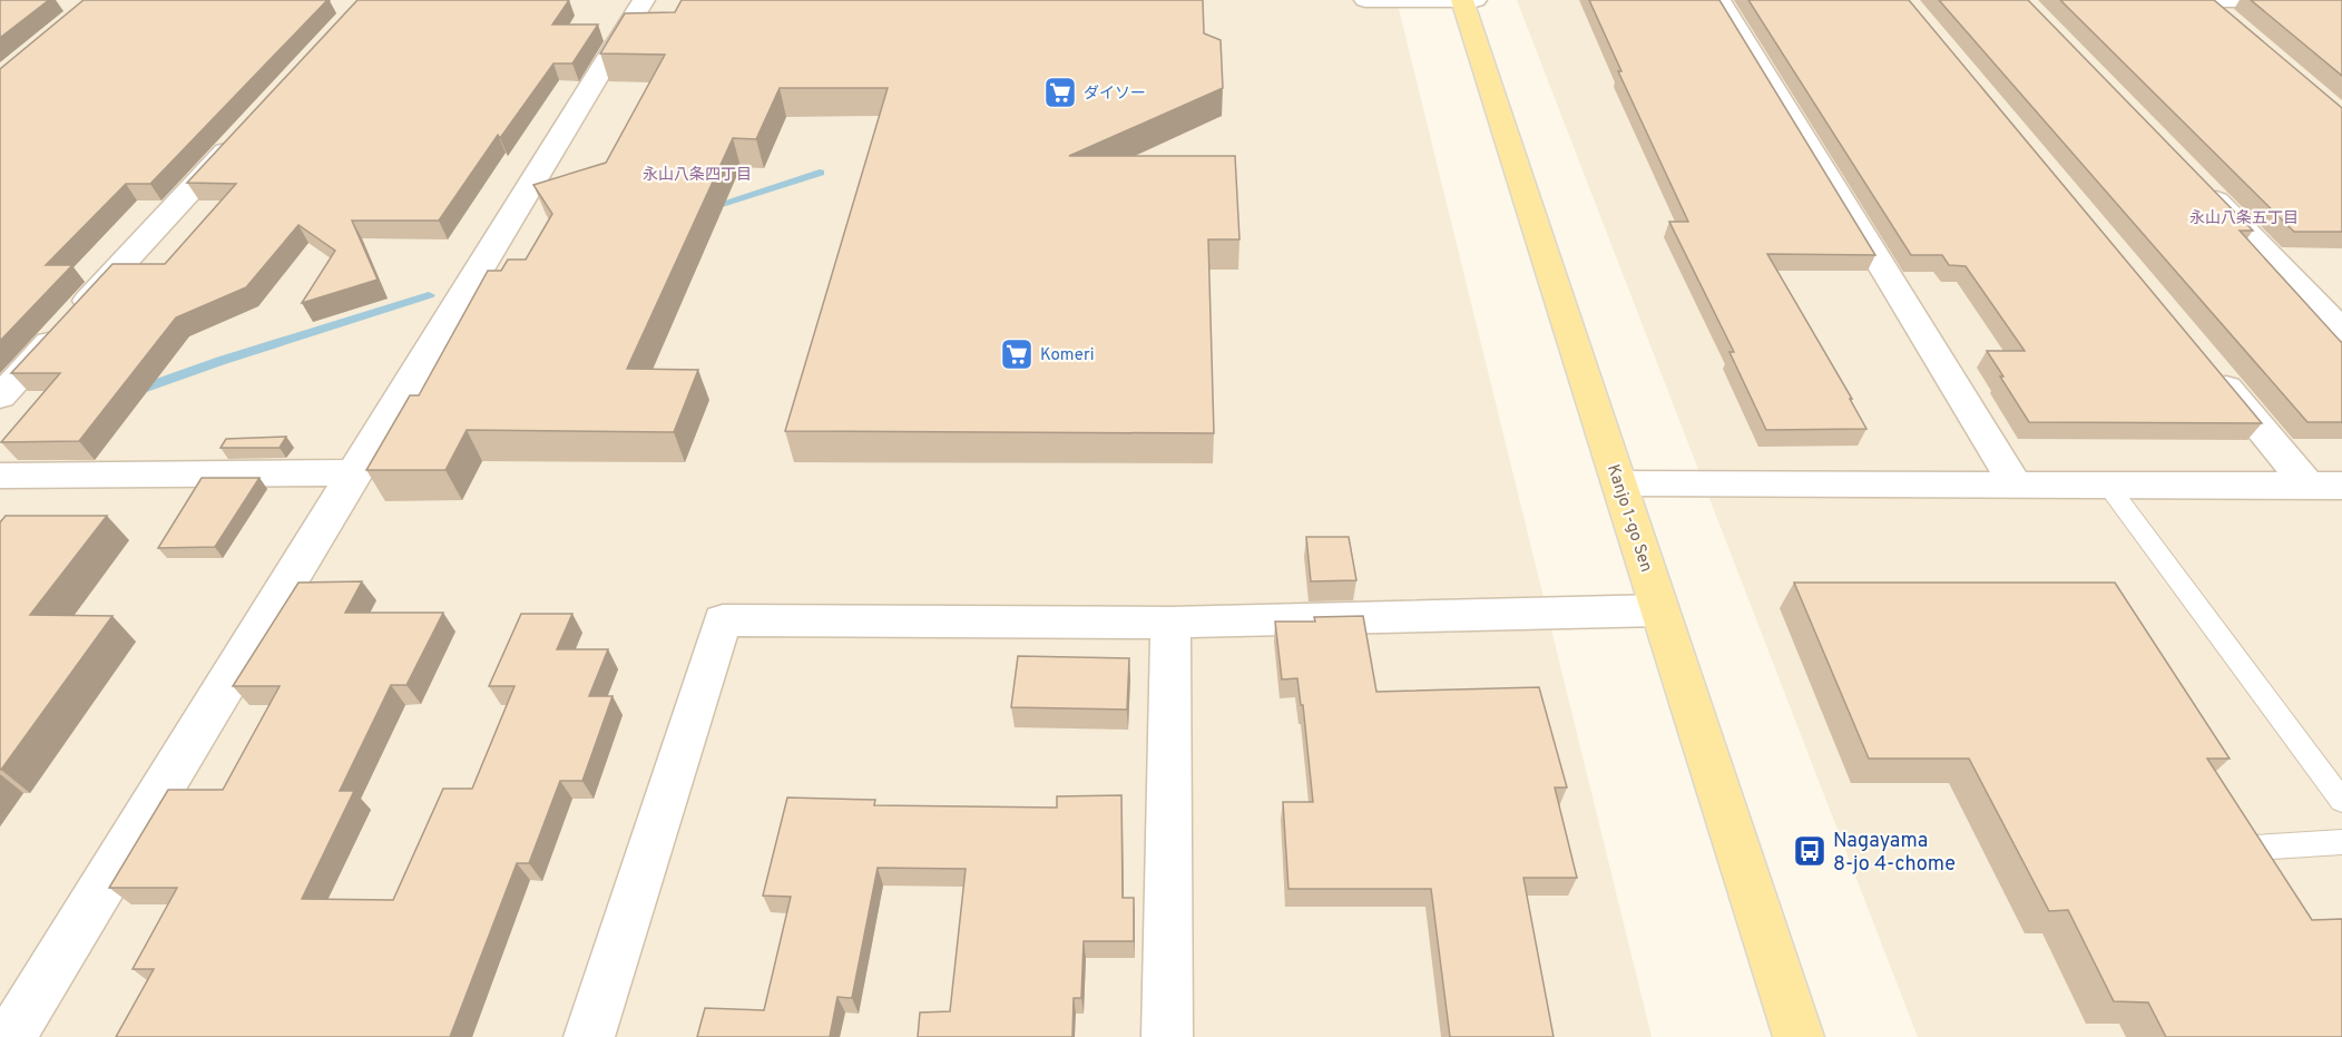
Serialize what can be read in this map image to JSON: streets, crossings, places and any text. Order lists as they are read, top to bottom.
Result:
{
  "streets": {
    "main road": ["Kanjo 1-go Sen"]
  },
  "districts": ["永山八条四丁目", "永山八条五丁目"],
  "places": {
    "supermarket": ["ダイソー", "Komeri"],
    "bus stop": ["Nagayama 8-jo 4-chome"]
  }
}
